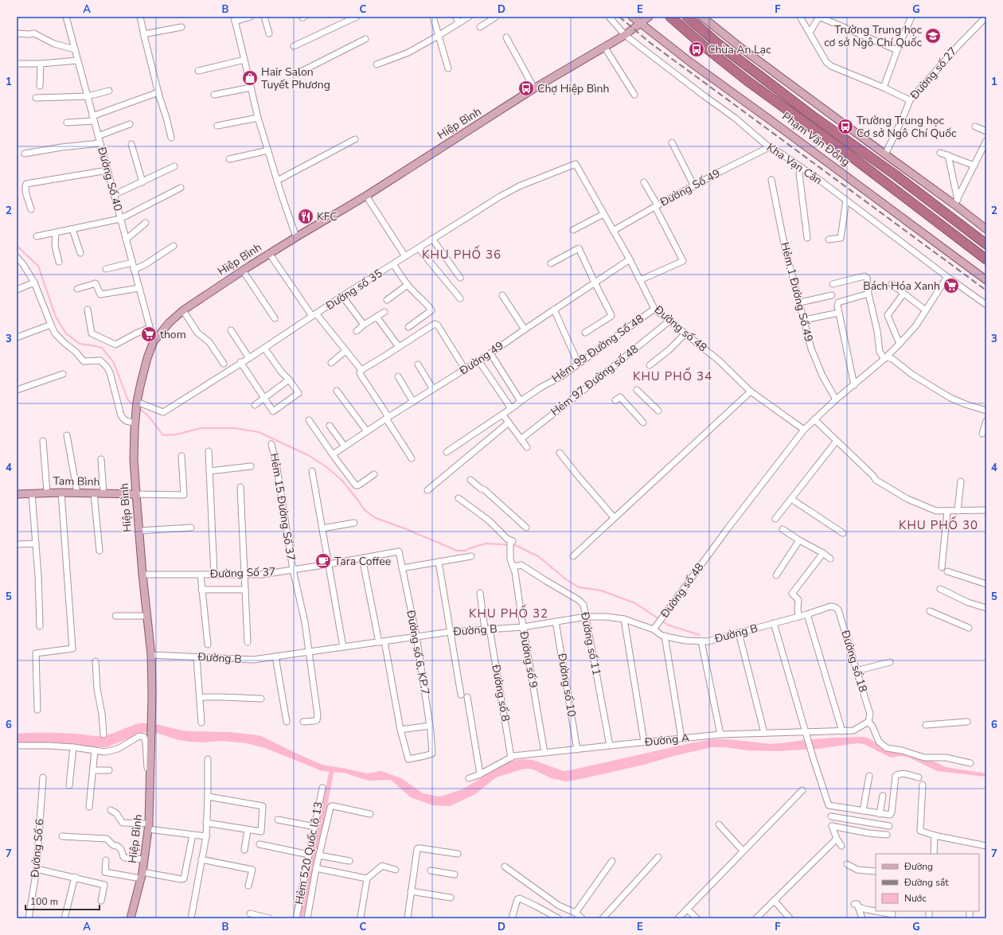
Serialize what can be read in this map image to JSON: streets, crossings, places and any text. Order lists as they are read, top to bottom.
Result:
{
  "streets": {
    "highway": ["Phạm Văn Đồng"],
    "main road": ["Hiệp Bình", "Tam Bình"],
    "street": [
      "Đường số 27",
      "Kha Vạn Cân",
      "Đường Số 40",
      "Đường Số 49",
      "Đường số 35",
      "Hẻm 1 Đường Số 49",
      "Đường số 48",
      "Hẻm 99 Đường Số 48",
      "Đường 49",
      "Hẻm 97 Đường số 48",
      "Hẻm 15 Đường Sổ 37",
      "Đường Số 37",
      "Đường B",
      "Đường số 11",
      "Đường số 6, KP.7",
      "Đường số 9",
      "Đường số 18",
      "Đường số 10",
      "Đường số 8",
      "Đường A",
      "Đường Số 6",
      "Hẻm 520 Quốc lộ 13"
    ]
  },
  "crossings": [
    ["Hiệp Bình", "Phạm Văn Đồng"],
    ["Hiệp Bình", "Kha Vạn Cân"],
    ["Hiệp Bình", "Đường Số 40"],
    ["Hiệp Bình", "Đường số 35"],
    ["Hiệp Bình", "Tam Bình"],
    ["Hiệp Bình", "Đường Số 37"],
    ["Hiệp Bình", "Đường B"],
    ["Kha Vạn Cân", "Đường Số 49"],
    ["Kha Vạn Cân", "Đường số 48"],
    ["Đường Số 49", "Đường số 48"],
    ["Đường số 35", "Đường số 48"],
    ["Hẻm 1 Đường Số 49", "Đường số 48"],
    ["Đường số 48", "Hẻm 99 Đường Số 48"],
    ["Đường số 48", "Đường 49"],
    ["Đường số 48", "Hẻm 97 Đường số 48"],
    ["Đường số 48", "Đường B"],
    ["Hẻm 15 Đường Sổ 37", "Đường Số 37"],
    ["Hẻm 15 Đường Sổ 37", "Đường B"],
    ["Đường Số 37", "Đường số 6, KP.7"],
    ["Đường B", "Đường số 11"],
    ["Đường B", "Đường số 6, KP.7"],
    ["Đường B", "Đường số 9"],
    ["Đường B", "Đường số 18"],
    ["Đường B", "Đường số 10"],
    ["Đường B", "Đường số 8"],
    ["Đường số 11", "Đường số 9"],
    ["Đường số 11", "Đường A"],
    ["Đường số 9", "Đường A"],
    ["Đường số 18", "Đường A"],
    ["Đường số 10", "Đường A"],
    ["Đường số 8", "Đường A"]
  ],
  "districts": [
    "KHU PHỐ 36",
    "KHU PHỐ 34",
    "KHU PHỐ 30",
    "KHU PHỐ 32"
  ],
  "places": {
    "school or university": ["Trường Trung học cơ sở Ngô Chí Quốc"],
    "bus stop": ["Chùa An Lạc", "Chợ Hiệp Bình", "Trường Trung học Cơ sở Ngô Chí Quốc"],
    "shop": ["Hair Salon Tuyết Phương"],
    "restaurant": ["KFC"],
    "supermarket": ["Bách Hóa Xanh", "thom"],
    "cafe": ["Tara Coffee"]
  },
  "legend": ["Đường", "Đường sắt", "Nước"],
  "scale_bar": "100 m",
  "grid": {
    "columns": [
      "A",
      "B",
      "C",
      "D",
      "E",
      "F",
      "G"
    ],
    "rows": [
      "1",
      "2",
      "3",
      "4",
      "5",
      "6",
      "7"
    ]
  }
}
